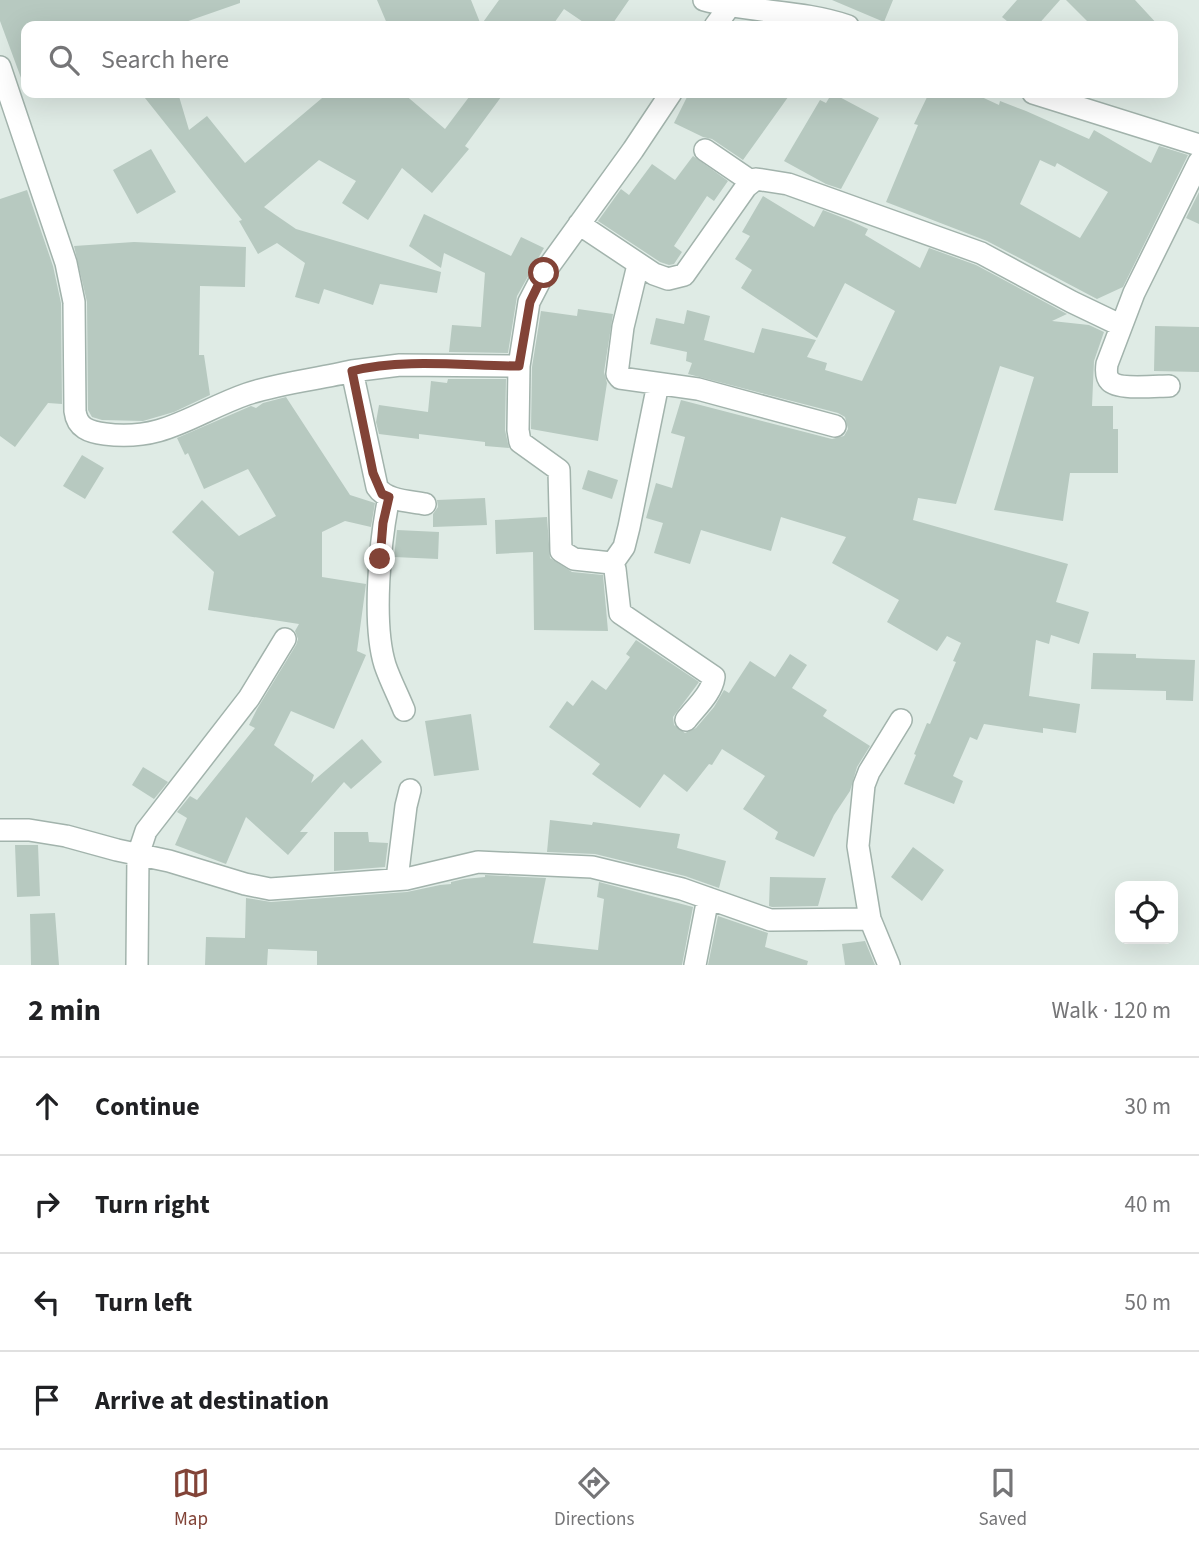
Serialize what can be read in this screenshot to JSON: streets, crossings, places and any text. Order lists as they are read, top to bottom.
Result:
{
  "page": {
    "search": "Search here",
    "heading": ["2 min", "Walk · 120 m"],
    "list": [
      ["Continue", "30 m"],
      ["Turn right", "40 m"],
      ["Turn left", "50 m"],
      "Arrive at destination"
    ],
    "nav": ["Map", "Directions", "Saved"]
  }
}
